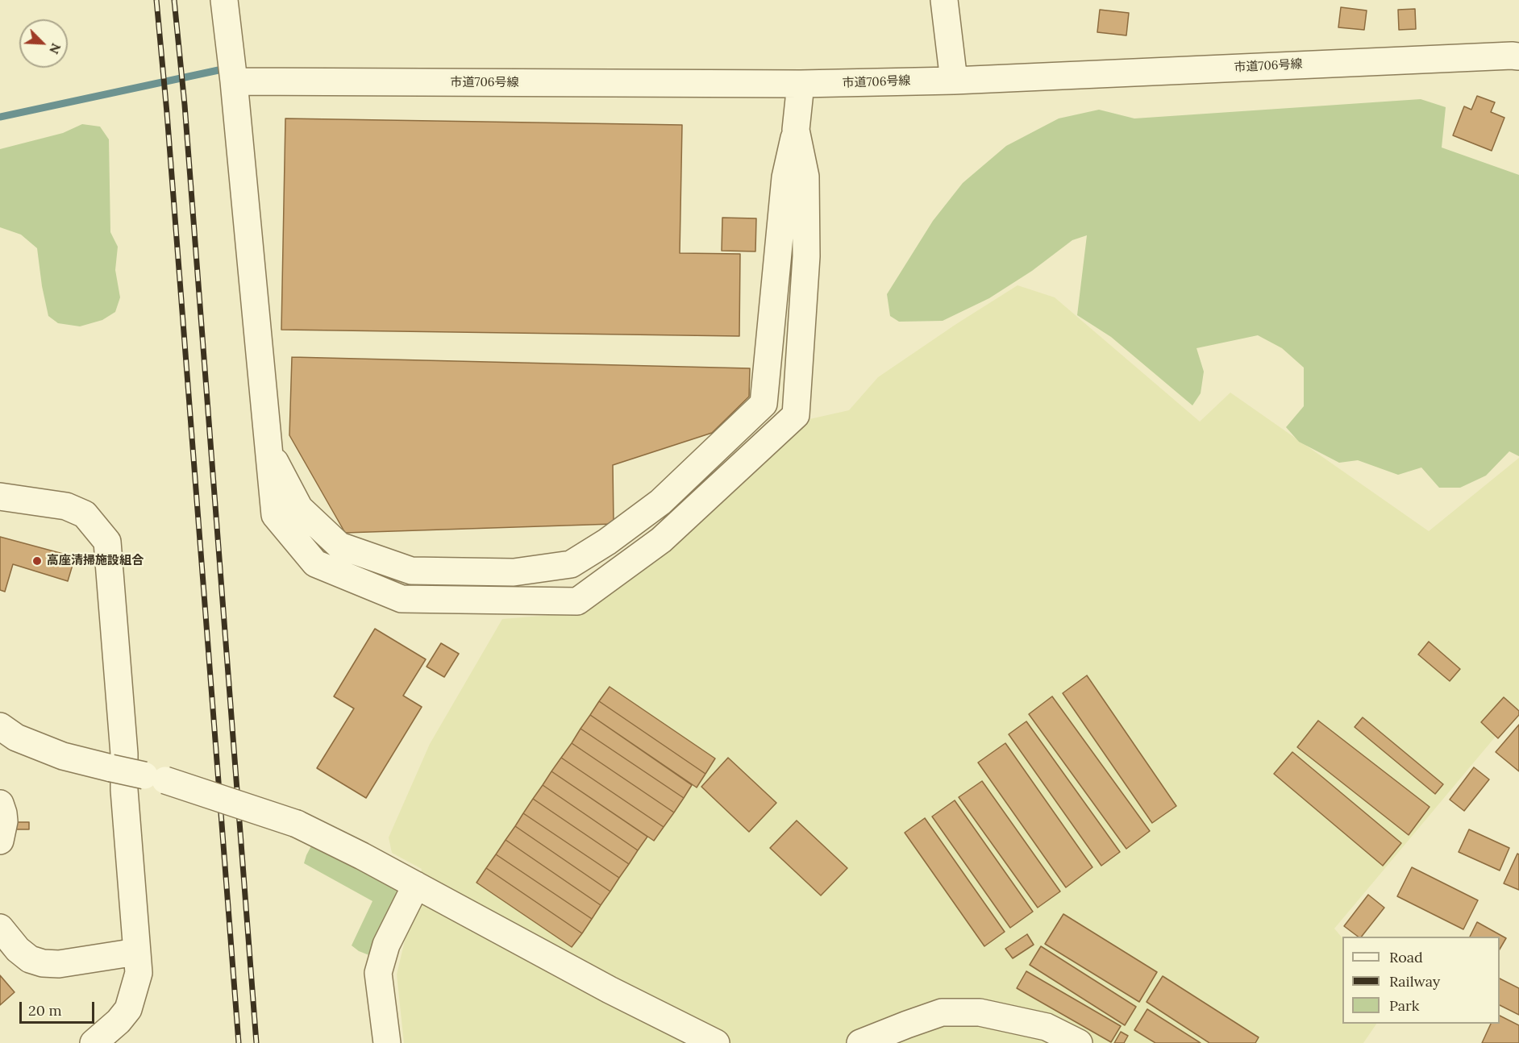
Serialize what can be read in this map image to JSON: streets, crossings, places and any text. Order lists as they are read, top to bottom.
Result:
{
  "streets": {
    "street": ["市道706号線"]
  },
  "places": ["高座清掃施設組合"],
  "legend": ["Road", "Railway", "Park"],
  "scale_bar": "20 m",
  "north": "bottom right"
}
